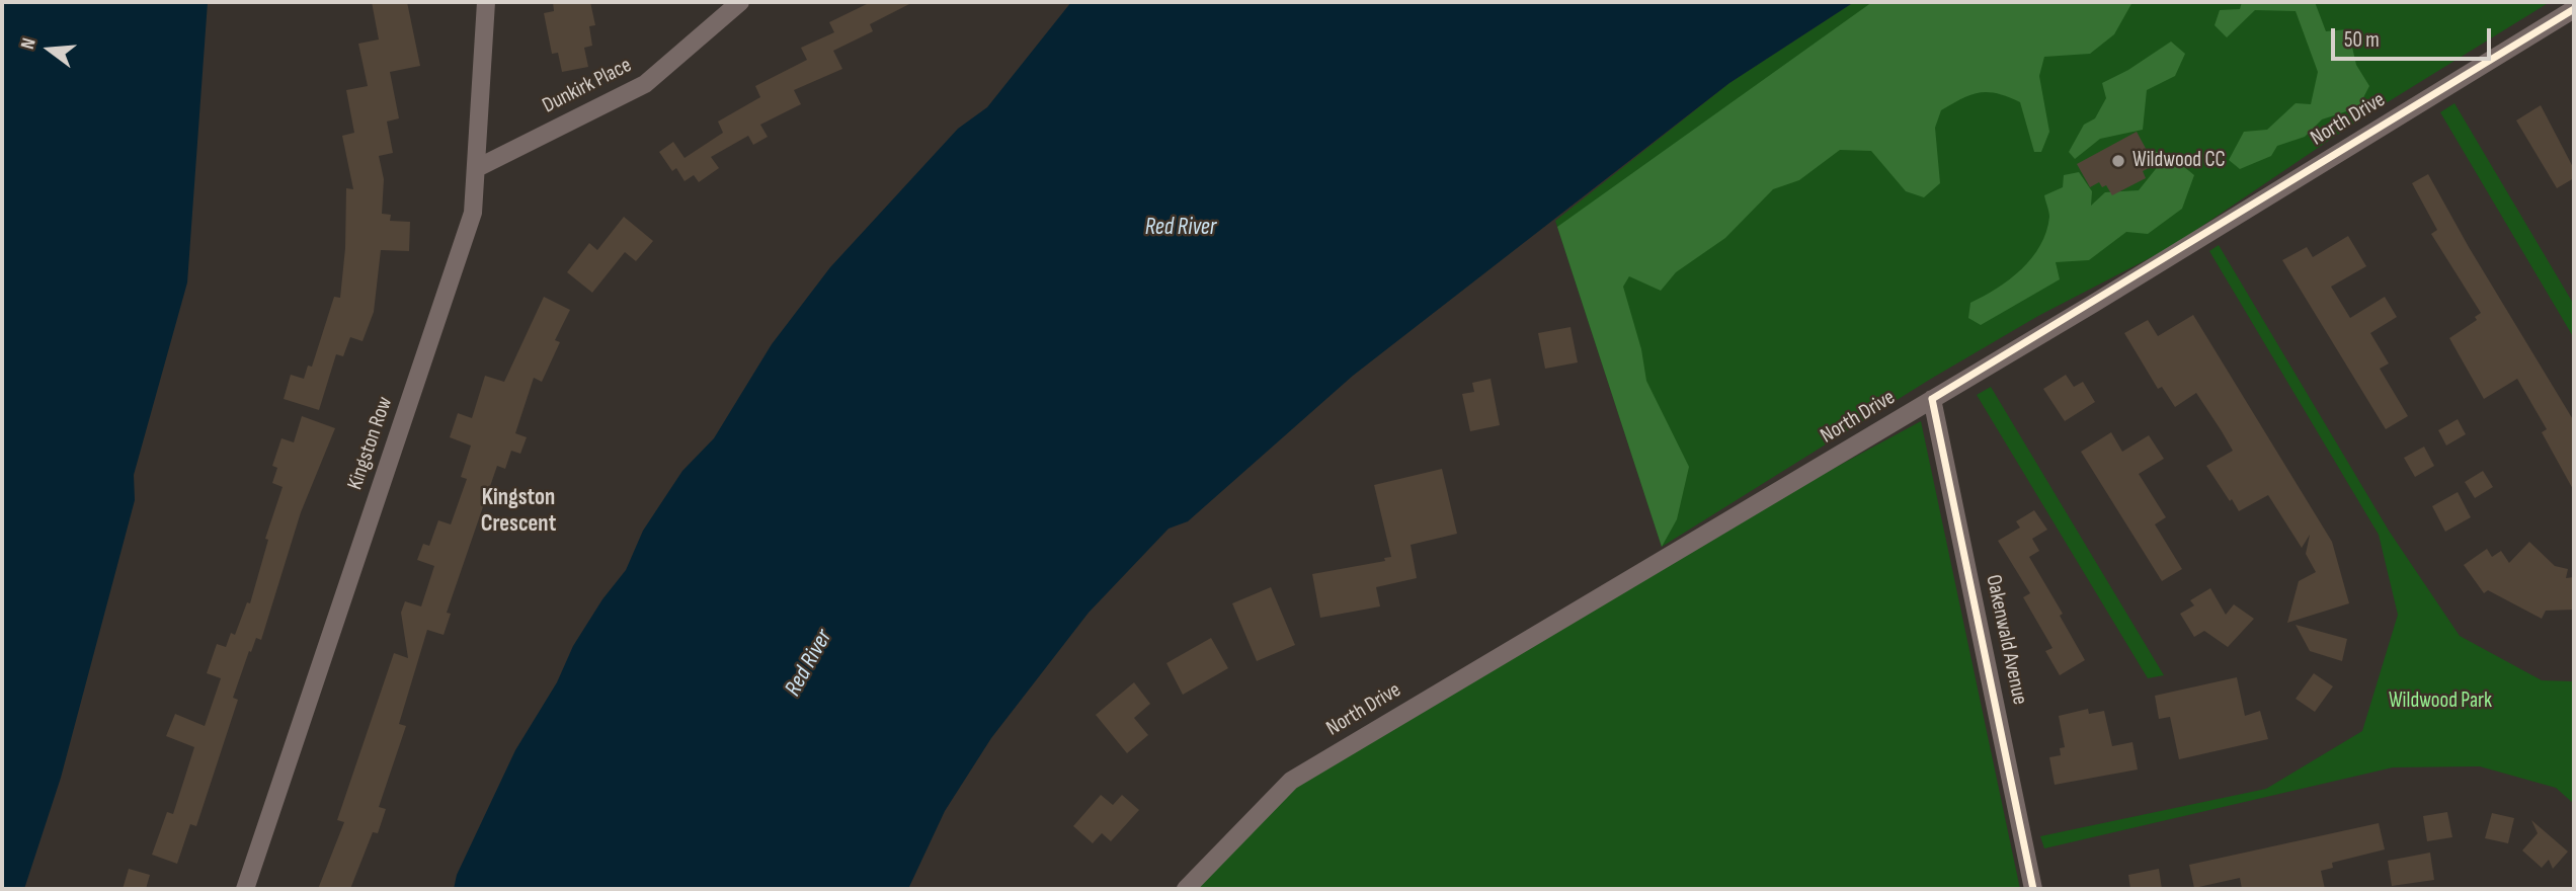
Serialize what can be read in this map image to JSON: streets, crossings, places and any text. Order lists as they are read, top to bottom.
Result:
{
  "streets": {
    "street": [
      "Dunkirk Place",
      "North Drive",
      "Kingston Row",
      "Oakenwald Avenue"
    ]
  },
  "crossings": [
    ["Dunkirk Place", "Kingston Row"],
    ["North Drive", "Oakenwald Avenue"]
  ],
  "districts": ["Kingston Crescent"],
  "water": ["Red River"],
  "parks": ["Wildwood Park"],
  "places": ["Wildwood CC"],
  "scale_bar": "50 m",
  "north": "left"
}
